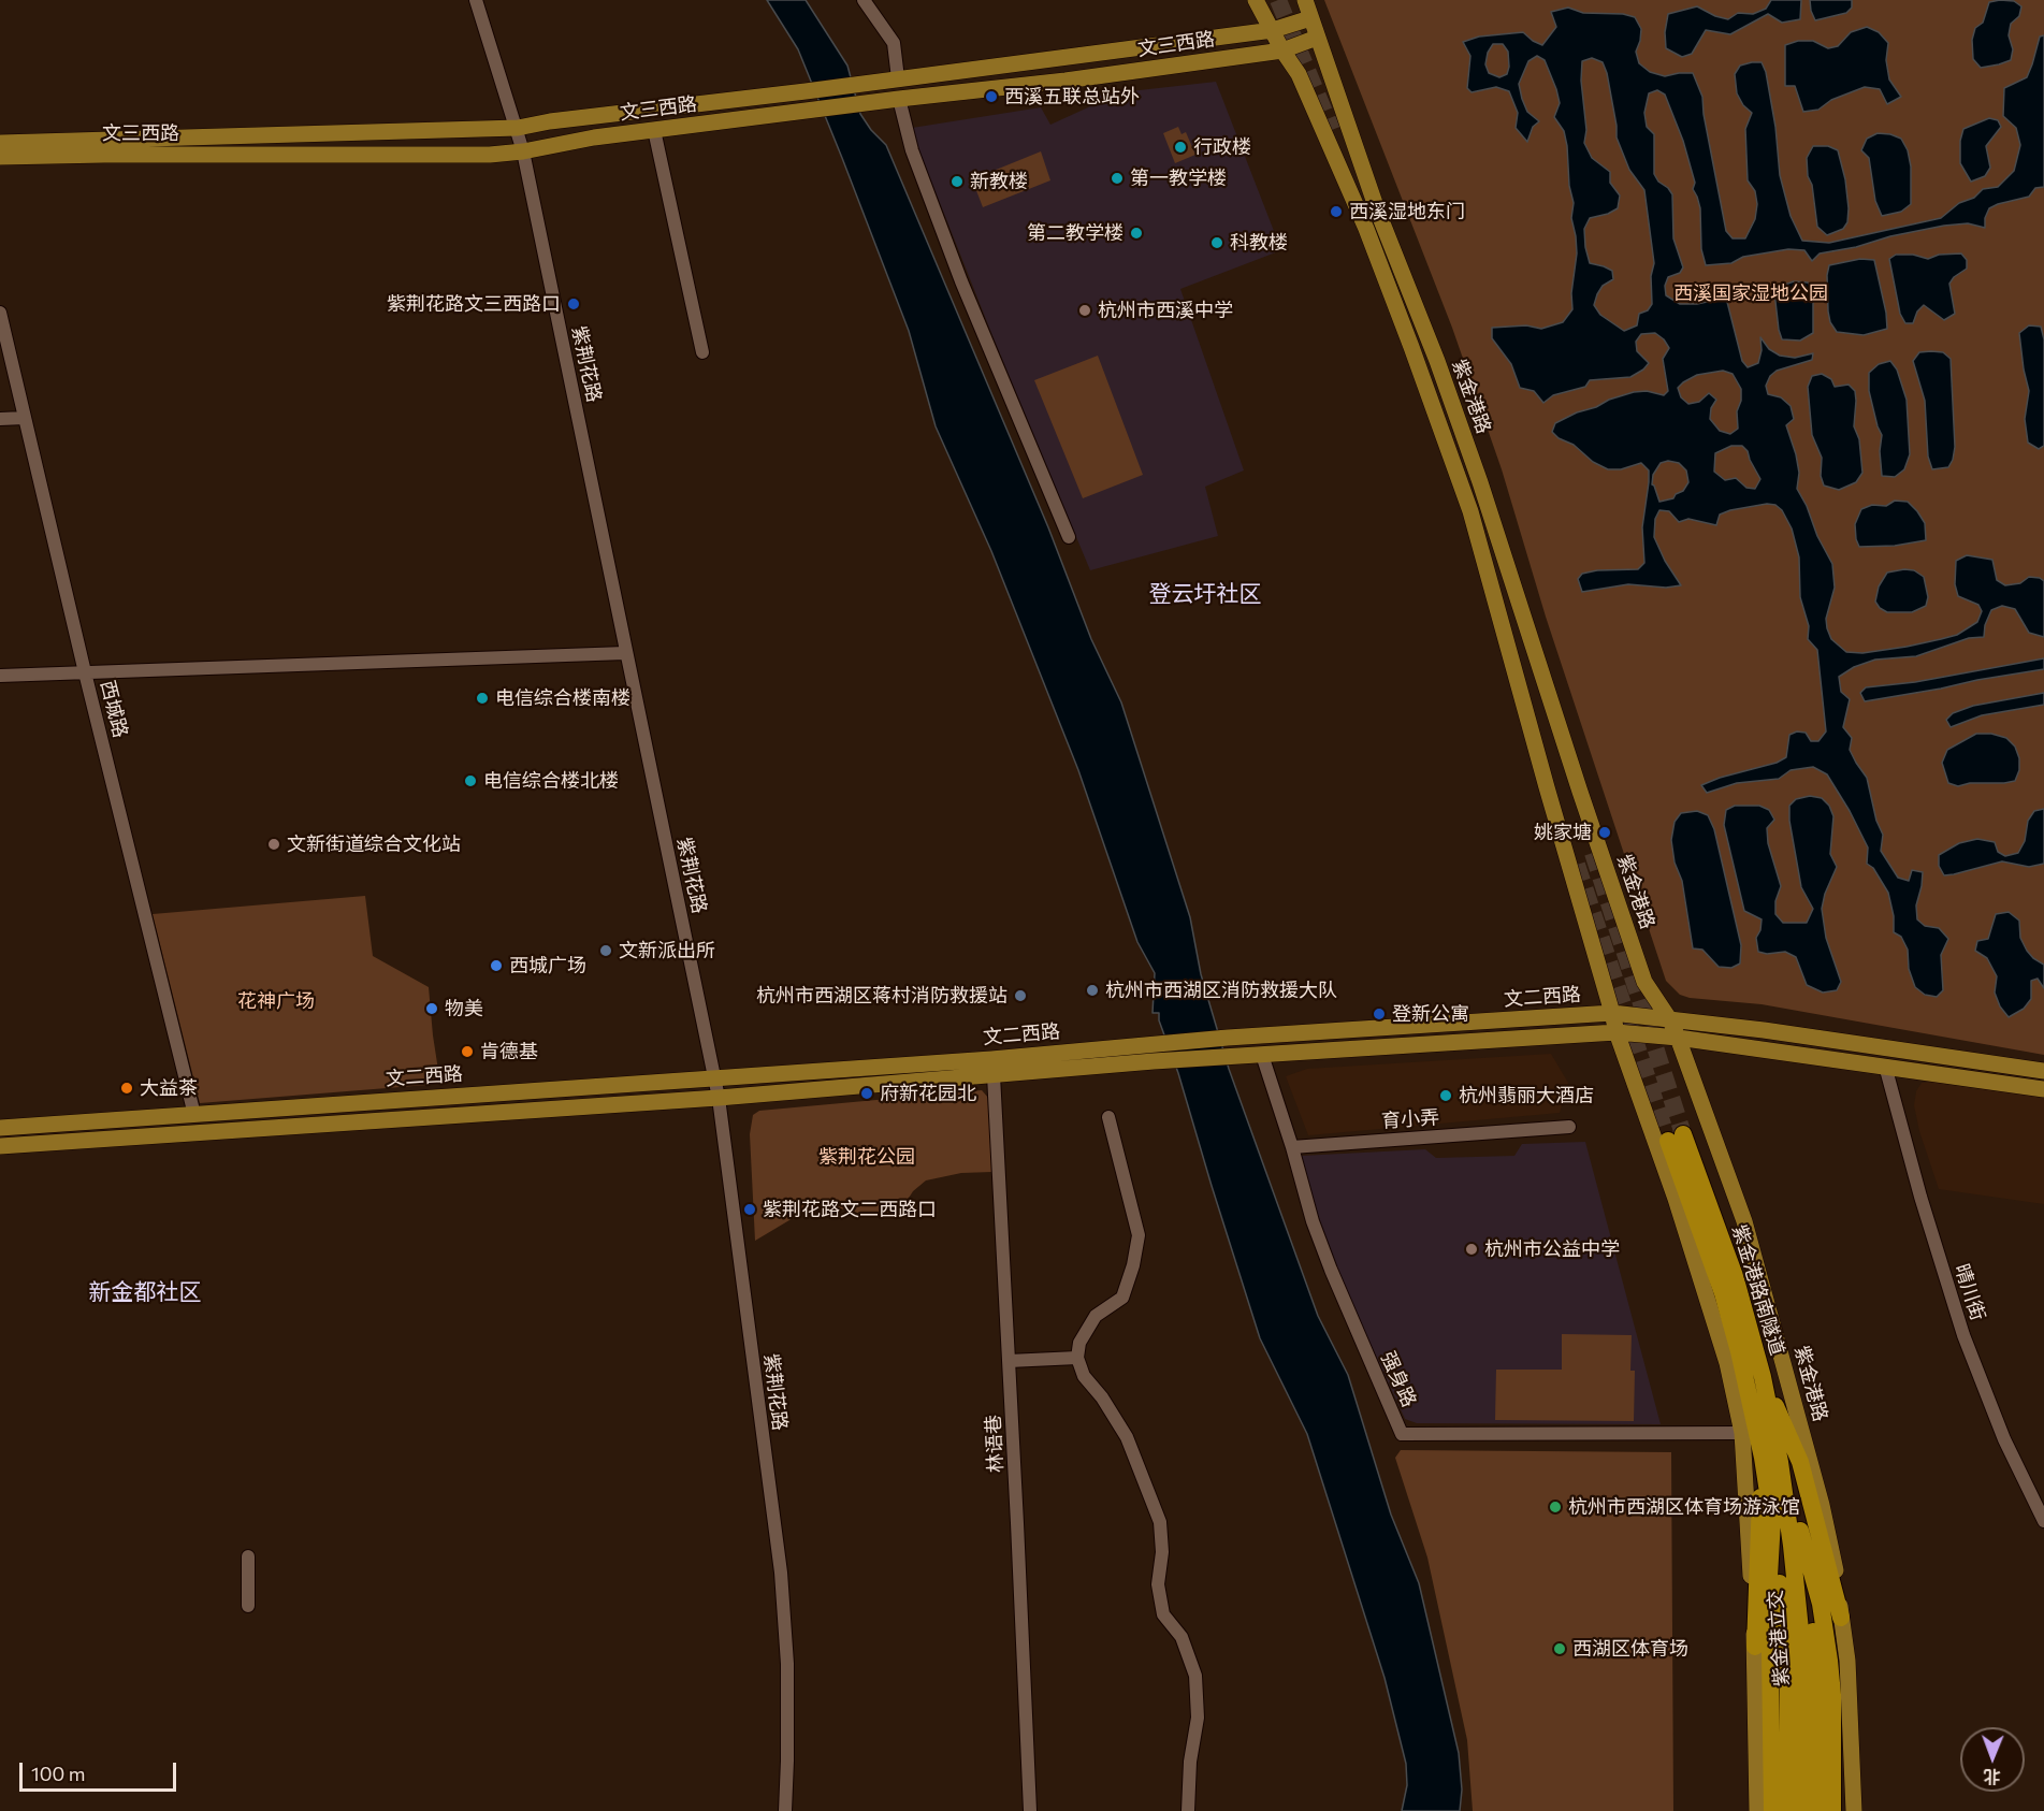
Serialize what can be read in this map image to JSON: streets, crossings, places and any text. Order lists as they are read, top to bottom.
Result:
{
  "streets": {
    "highway": ["紫金港路南隧道", "紫金港立交"],
    "main road": ["文三西路", "紫金港路", "文二西路"],
    "street": [
      "紫荆花路",
      "西城路",
      "育小弄",
      "晴川街",
      "强身路",
      "林语巷"
    ]
  },
  "crossings": [
    ["文三西路", "紫荆花路"],
    ["文三西路", "紫金港路"],
    ["紫荆花路", "文二西路"],
    ["紫金港路", "文二西路"],
    ["紫金港路", "强身路"],
    ["西城路", "文二西路"],
    ["文二西路", "晴川街"],
    ["文二西路", "强身路"],
    ["文二西路", "林语巷"],
    ["育小弄", "强身路"],
    ["紫金港路南隧道", "紫金港立交"]
  ],
  "districts": ["登云圩社区", "新金都社区"],
  "parks": ["西溪国家湿地公园", "花神广场", "紫荆花公园"],
  "places": [
    "西溪五联总站外",
    "行政楼",
    "第一教学楼",
    "新教楼",
    "西溪湿地东门",
    "第二教学楼",
    "科教楼",
    "紫荆花路文三西路口",
    "杭州市西溪中学",
    "电信综合楼南楼",
    "电信综合楼北楼",
    "姚家塘",
    "文新街道综合文化站",
    "文新派出所",
    "西城广场",
    "杭州市西湖区消防救援大队",
    "杭州市西湖区蒋村消防救援站",
    "物美",
    "登新公寓",
    "肯德基",
    "大益茶",
    "府新花园北",
    "杭州翡丽大酒店",
    "紫荆花路文二西路口",
    "杭州市公益中学",
    "杭州市西湖区体育场游泳馆",
    "西湖区体育场"
  ],
  "scale_bar": "100 m",
  "north": "bottom"
}
